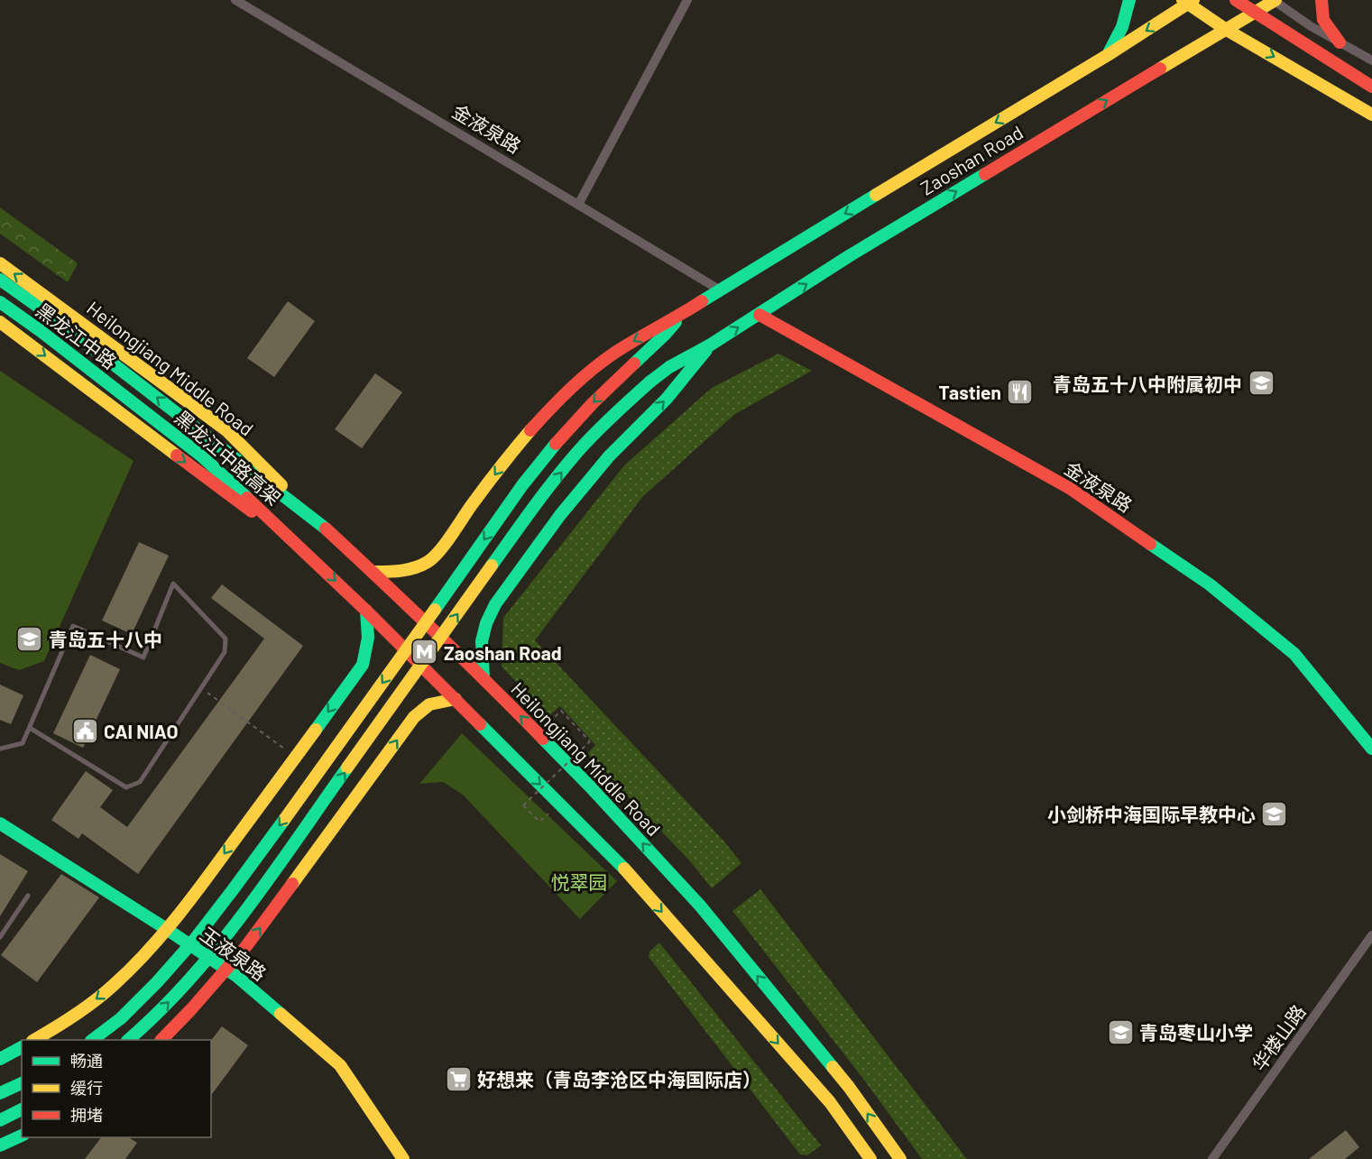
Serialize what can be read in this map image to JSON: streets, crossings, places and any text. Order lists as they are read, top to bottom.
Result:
{
  "streets": {
    "main road": [
      "金液泉路",
      "Zaoshan Road",
      "黑龙江中路",
      "Heilongjiang Middle Road",
      "黑龙江中路高架",
      "玉液泉路"
    ],
    "street": ["华楼山路"]
  },
  "crossings": [
    ["金液泉路", "Zaoshan Road"],
    ["Zaoshan Road", "Heilongjiang Middle Road"],
    ["黑龙江中路", "黑龙江中路高架"],
    ["Heilongjiang Middle Road", "黑龙江中路高架"]
  ],
  "parks": ["悦翠园"],
  "places": {
    "school or university": [
      "青岛五十八中附属初中",
      "青岛五十八中",
      "小剑桥中海国际早教中心",
      "青岛枣山小学"
    ],
    "restaurant": ["Tastien"],
    "metro station": ["Zaoshan Road"],
    "public building": ["CAI NIAO"],
    "supermarket": ["好想来（青岛李沧区中海国际店）"]
  },
  "legend": ["畅通", "缓行", "拥堵"]
}
